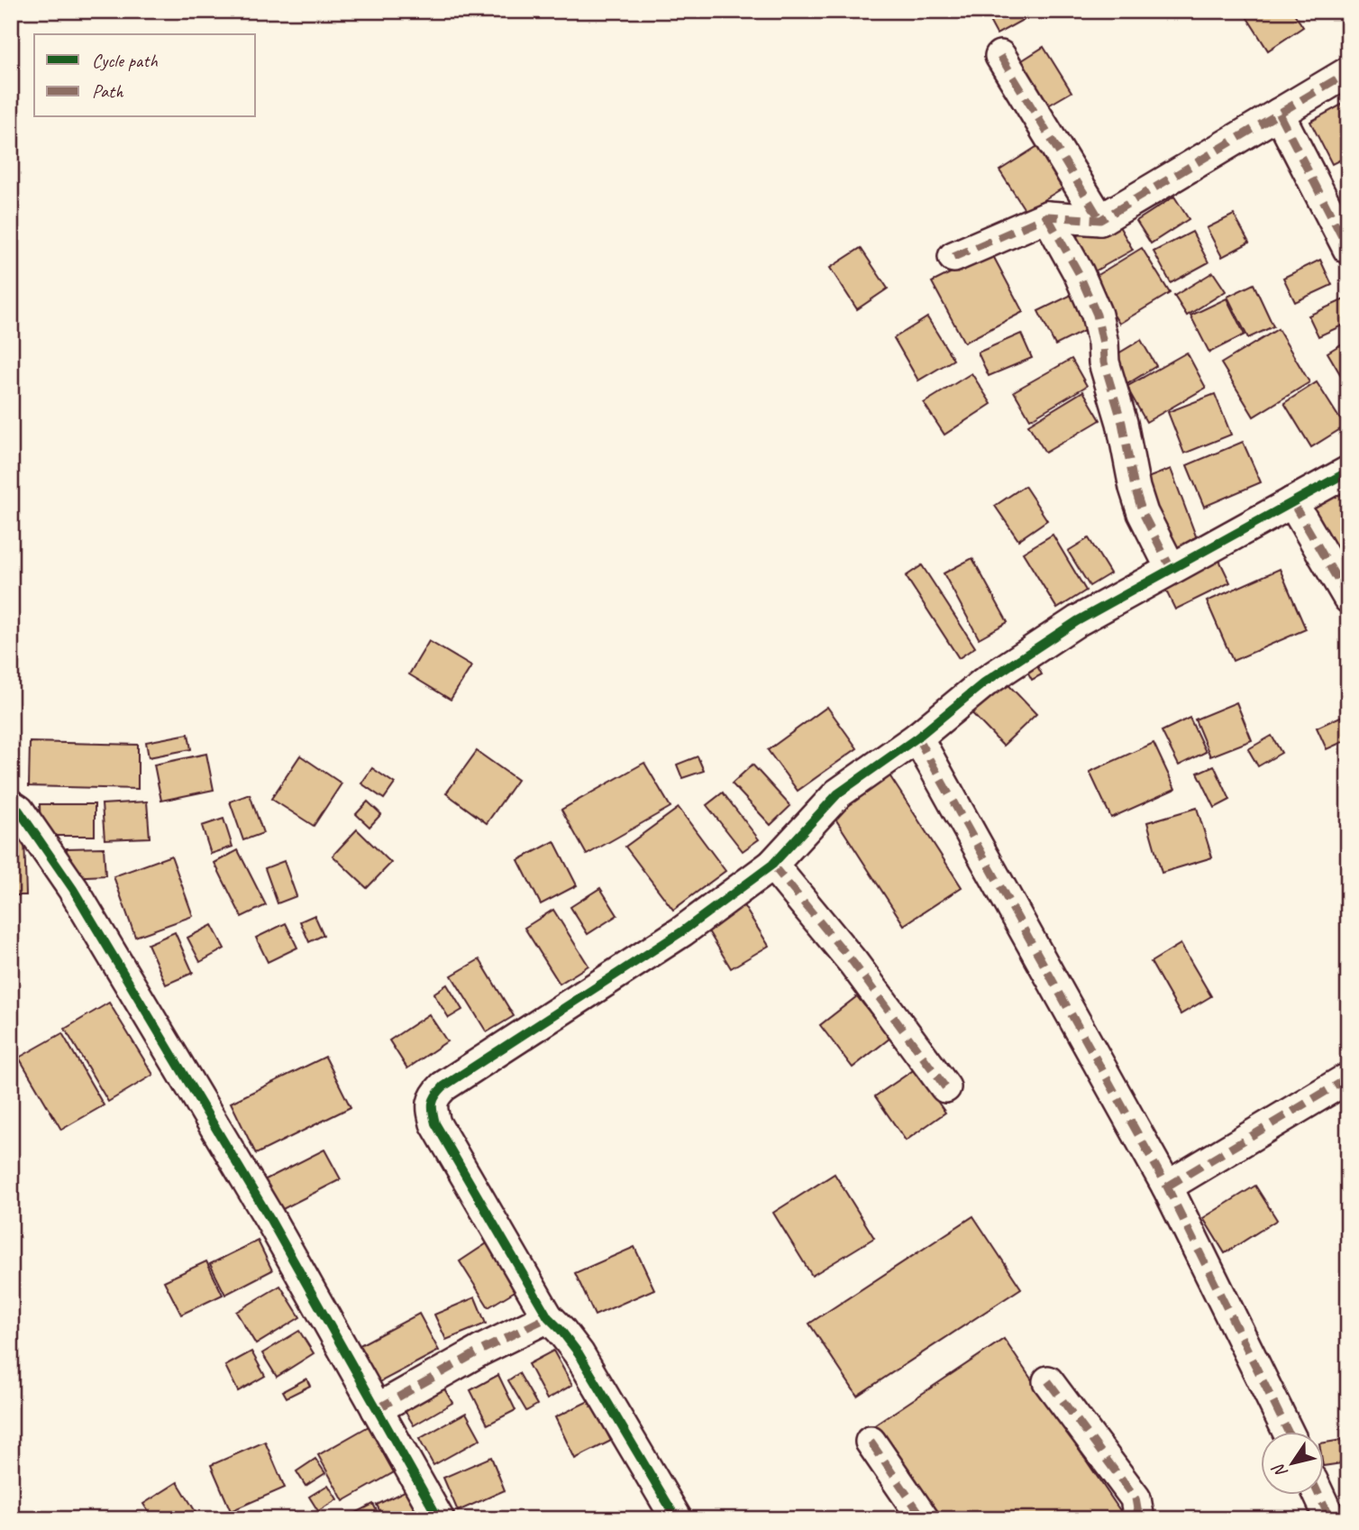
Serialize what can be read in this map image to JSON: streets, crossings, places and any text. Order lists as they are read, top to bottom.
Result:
{
  "legend": ["Cycle path", "Path"],
  "north": "bottom left"
}
